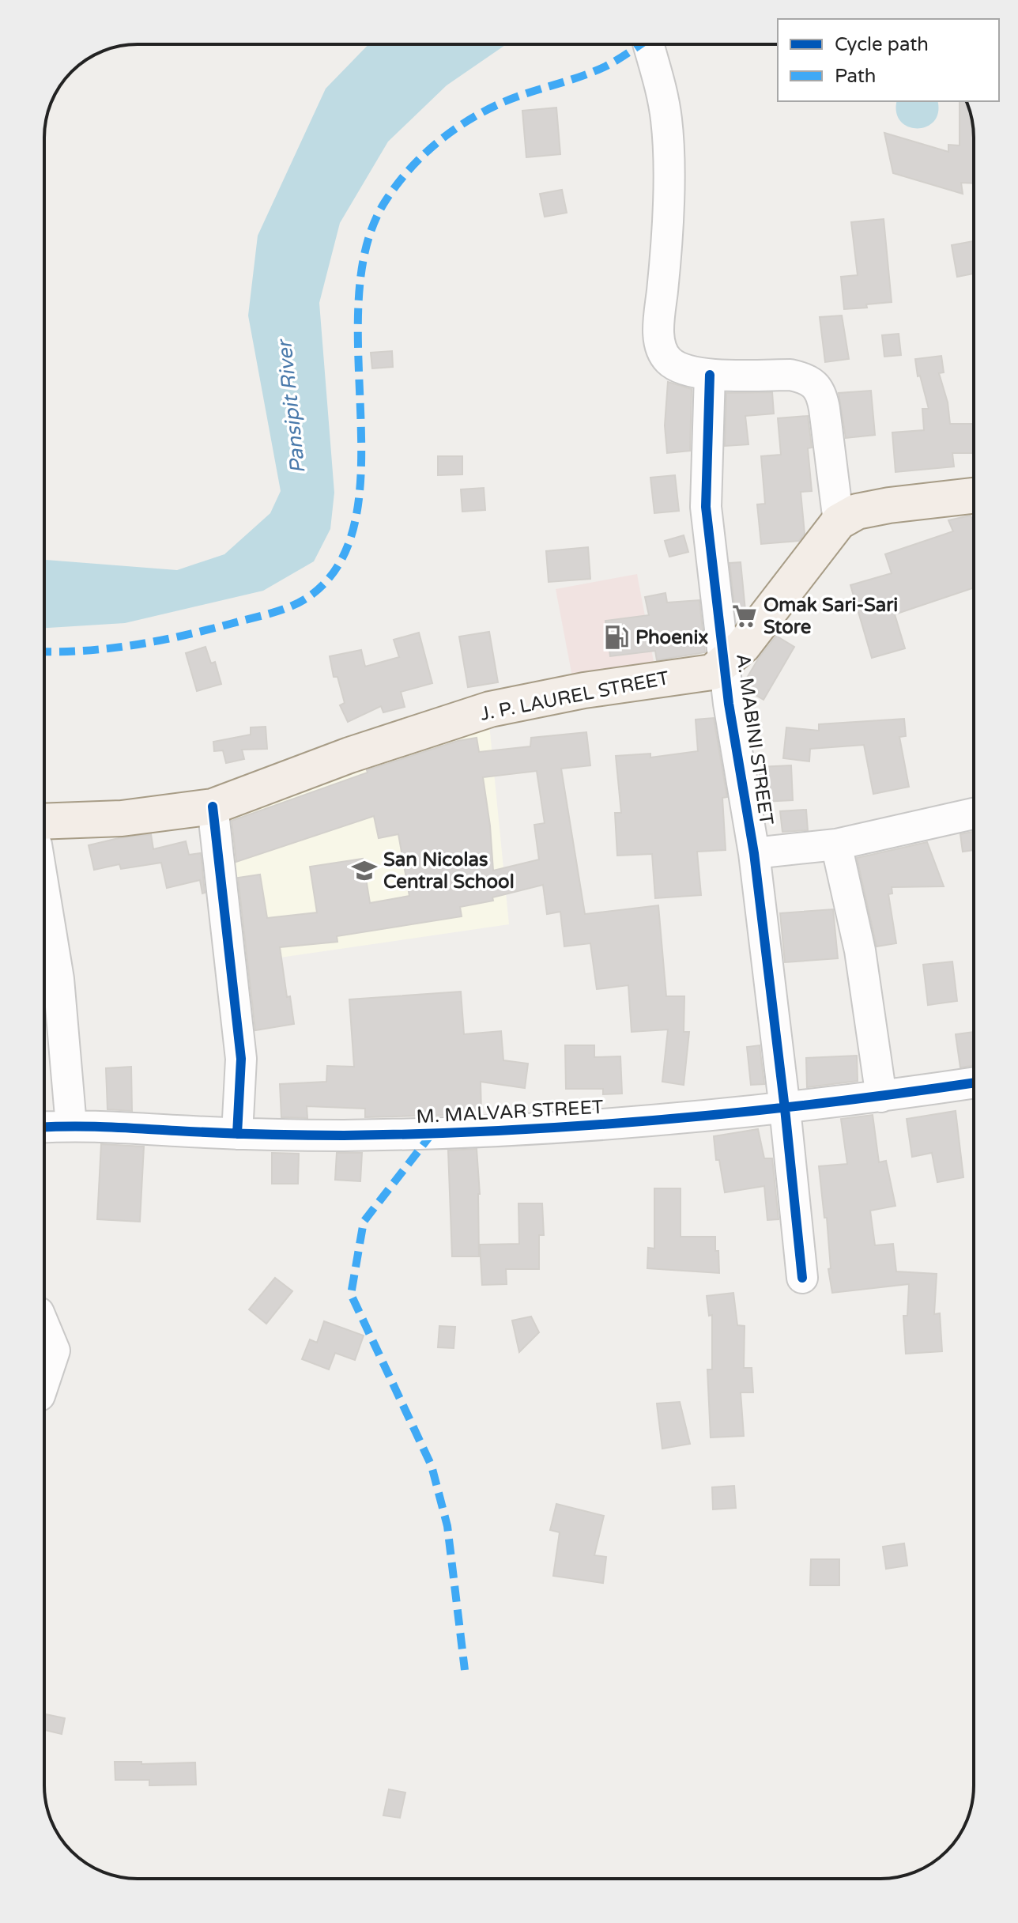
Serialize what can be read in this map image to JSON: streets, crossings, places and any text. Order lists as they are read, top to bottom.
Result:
{
  "streets": {
    "main road": ["J. P. LAUREL STREET"],
    "street": ["A. MABINI STREET", "M. MALVAR STREET"]
  },
  "crossings": [
    ["J. P. LAUREL STREET", "A. MABINI STREET"],
    ["A. MABINI STREET", "M. MALVAR STREET"]
  ],
  "water": ["Pansipit River"],
  "places": {
    "supermarket": ["Omak Sari-Sari Store"],
    "fuel station": ["Phoenix"],
    "school or university": ["San Nicolas Central School"]
  },
  "legend": ["Cycle path", "Path"]
}
